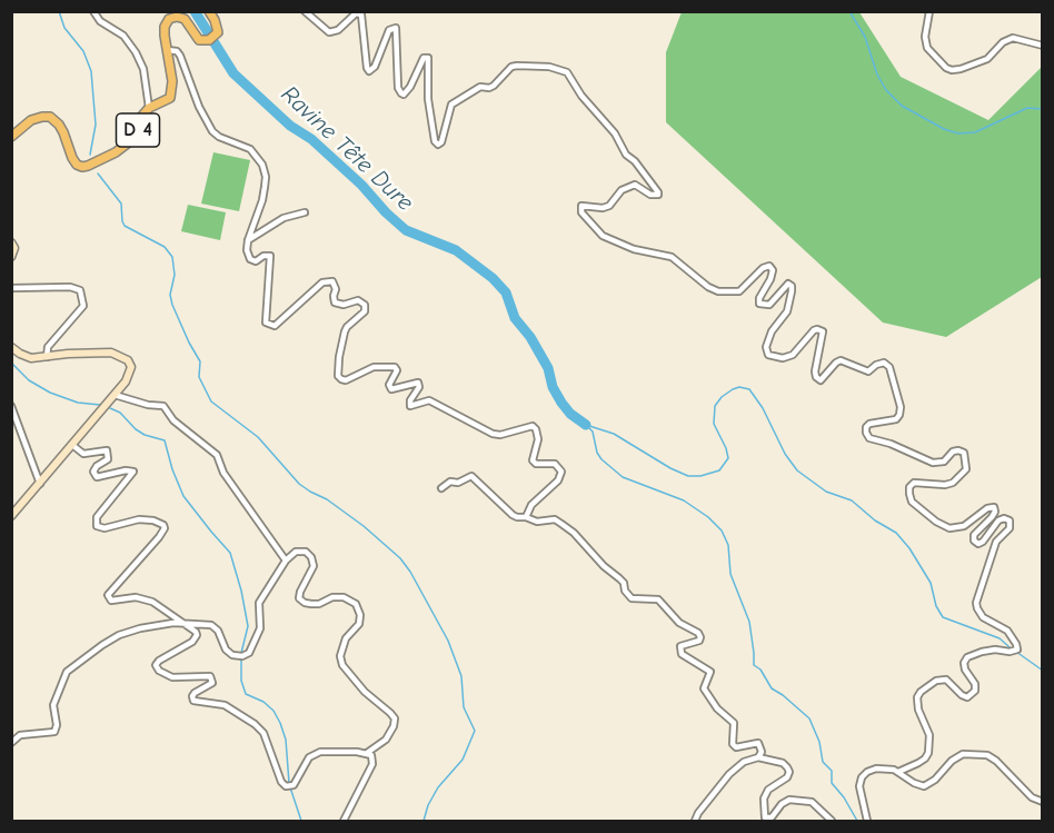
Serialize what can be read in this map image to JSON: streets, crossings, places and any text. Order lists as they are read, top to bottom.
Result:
{
  "streets": {
    "main road": ["D 4"]
  },
  "water": ["Ravine Tête Dure"]
}
